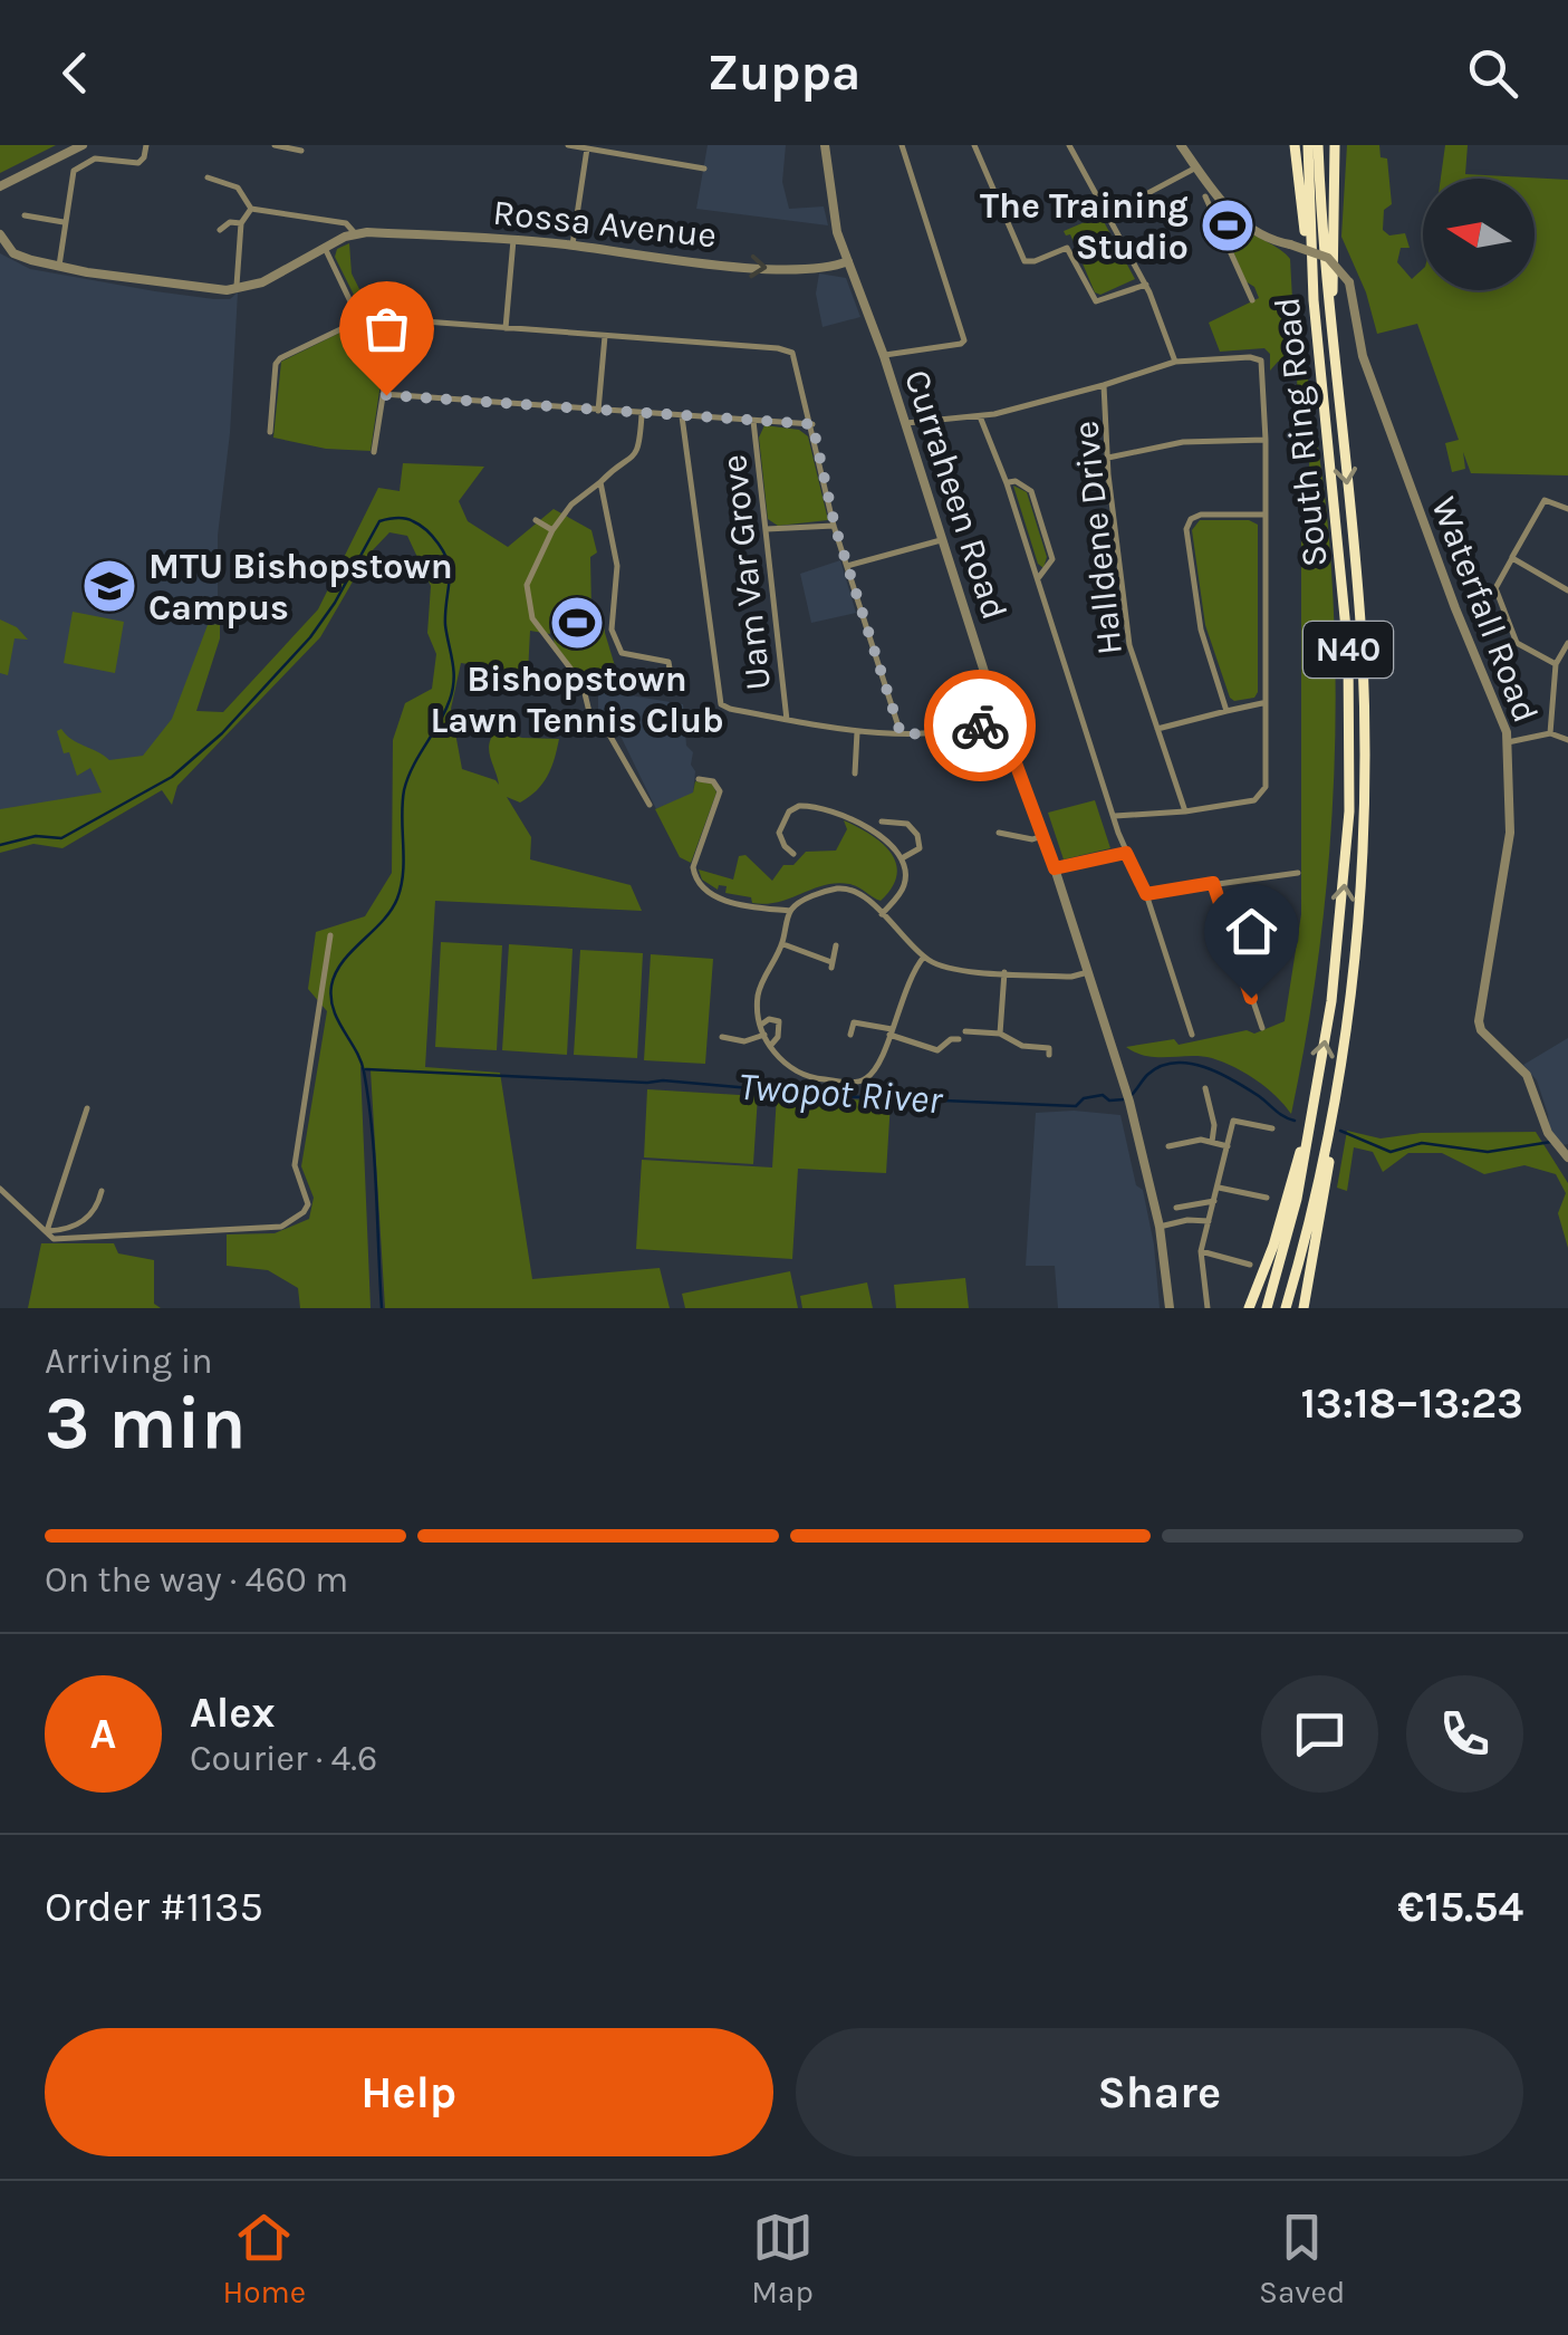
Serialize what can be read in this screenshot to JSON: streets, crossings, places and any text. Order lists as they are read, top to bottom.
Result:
{
  "streets": {
    "highway": ["South Ring Road", "N40"],
    "street": [
      "Rossa Avenue",
      "Curraheen Road",
      "Halldene Drive",
      "Uam Var Grove",
      "Waterfall Road"
    ]
  },
  "crossings": [
    ["Rossa Avenue", "Curraheen Road"]
  ],
  "one_way": ["Rossa Avenue"],
  "water": ["Twopot River"],
  "places": {
    "sports": ["The Training Studio", "Bishopstown Lawn Tennis Club"],
    "school or university": ["MTU Bishopstown Campus"]
  },
  "north": "left",
  "page": {
    "header": "Zuppa",
    "heading": ["3 min", "Arriving in", "13:18–13:23"],
    "panel": [
      "Alex",
      "Courier · 4.6",
      "Order #1135",
      "€15.54"
    ],
    "bar": "On the way · 460 m",
    "round": "A",
    "buttons": ["Help", "Share"],
    "tabs": ["Home", "Map", "Saved"]
  }
}
